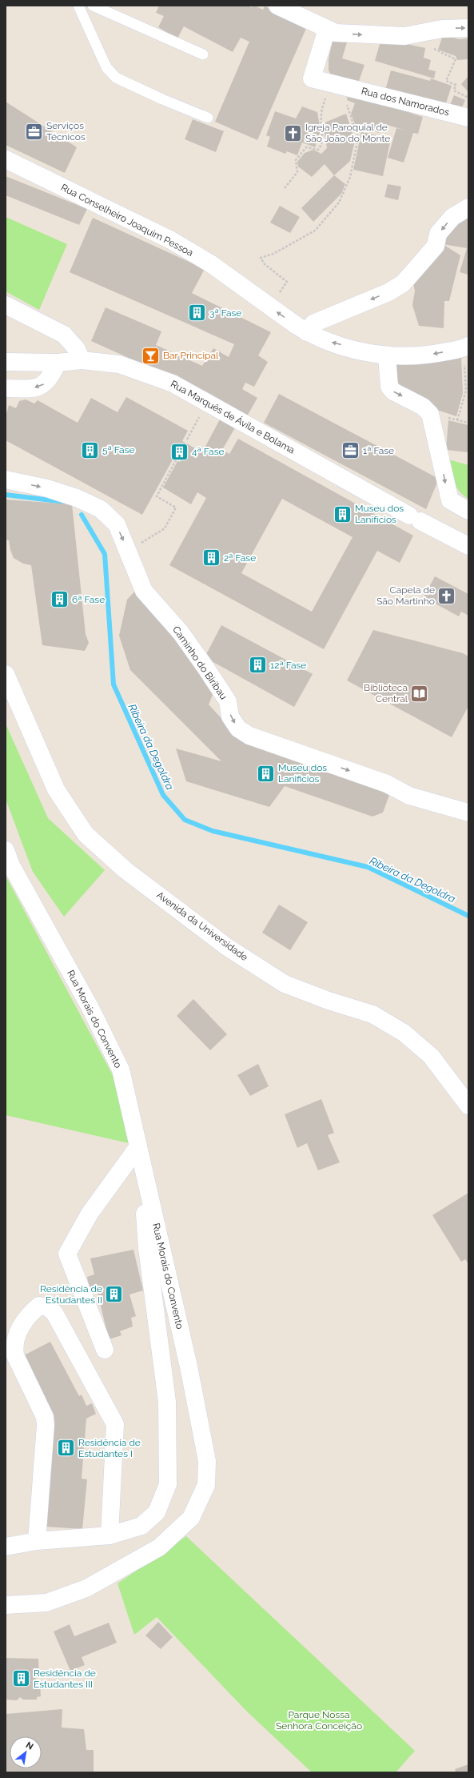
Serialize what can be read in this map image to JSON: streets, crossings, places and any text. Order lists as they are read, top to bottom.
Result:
{
  "streets": {
    "street": [
      "Rua dos Namorados",
      "Rua Conselheiro Joaquim Pessoa",
      "Rua Marquês de Ávila e Bolama",
      "Caminho do Biribau",
      "Avenida da Universidade",
      "Rua Morais do Convento"
    ]
  },
  "one_way": ["Rua Conselheiro Joaquim Pessoa", "Caminho do Biribau"],
  "water": ["Ribeira da Degoldra"],
  "parks": ["Parque Nossa Senhora Conceição"],
  "places": {
    "office": ["Serviços Técnicos", "1ª Fase"],
    "church": ["Igreja Paroquial de São João do Monte", "Capela de São Martinho"],
    "building": [
      "3ª Fase",
      "5ª Fase",
      "4ª Fase",
      "Museu dos Lanifícios",
      "2ª Fase",
      "6ª Fase",
      "12ª Fase",
      "Museu dos Lanificios",
      "Residência de Estudantes II",
      "Residência de Estudantes I",
      "Residência de Estudantes III"
    ],
    "bar": ["Bar Principal"],
    "library": ["Biblioteca Central"]
  },
  "north": "top right"
}
